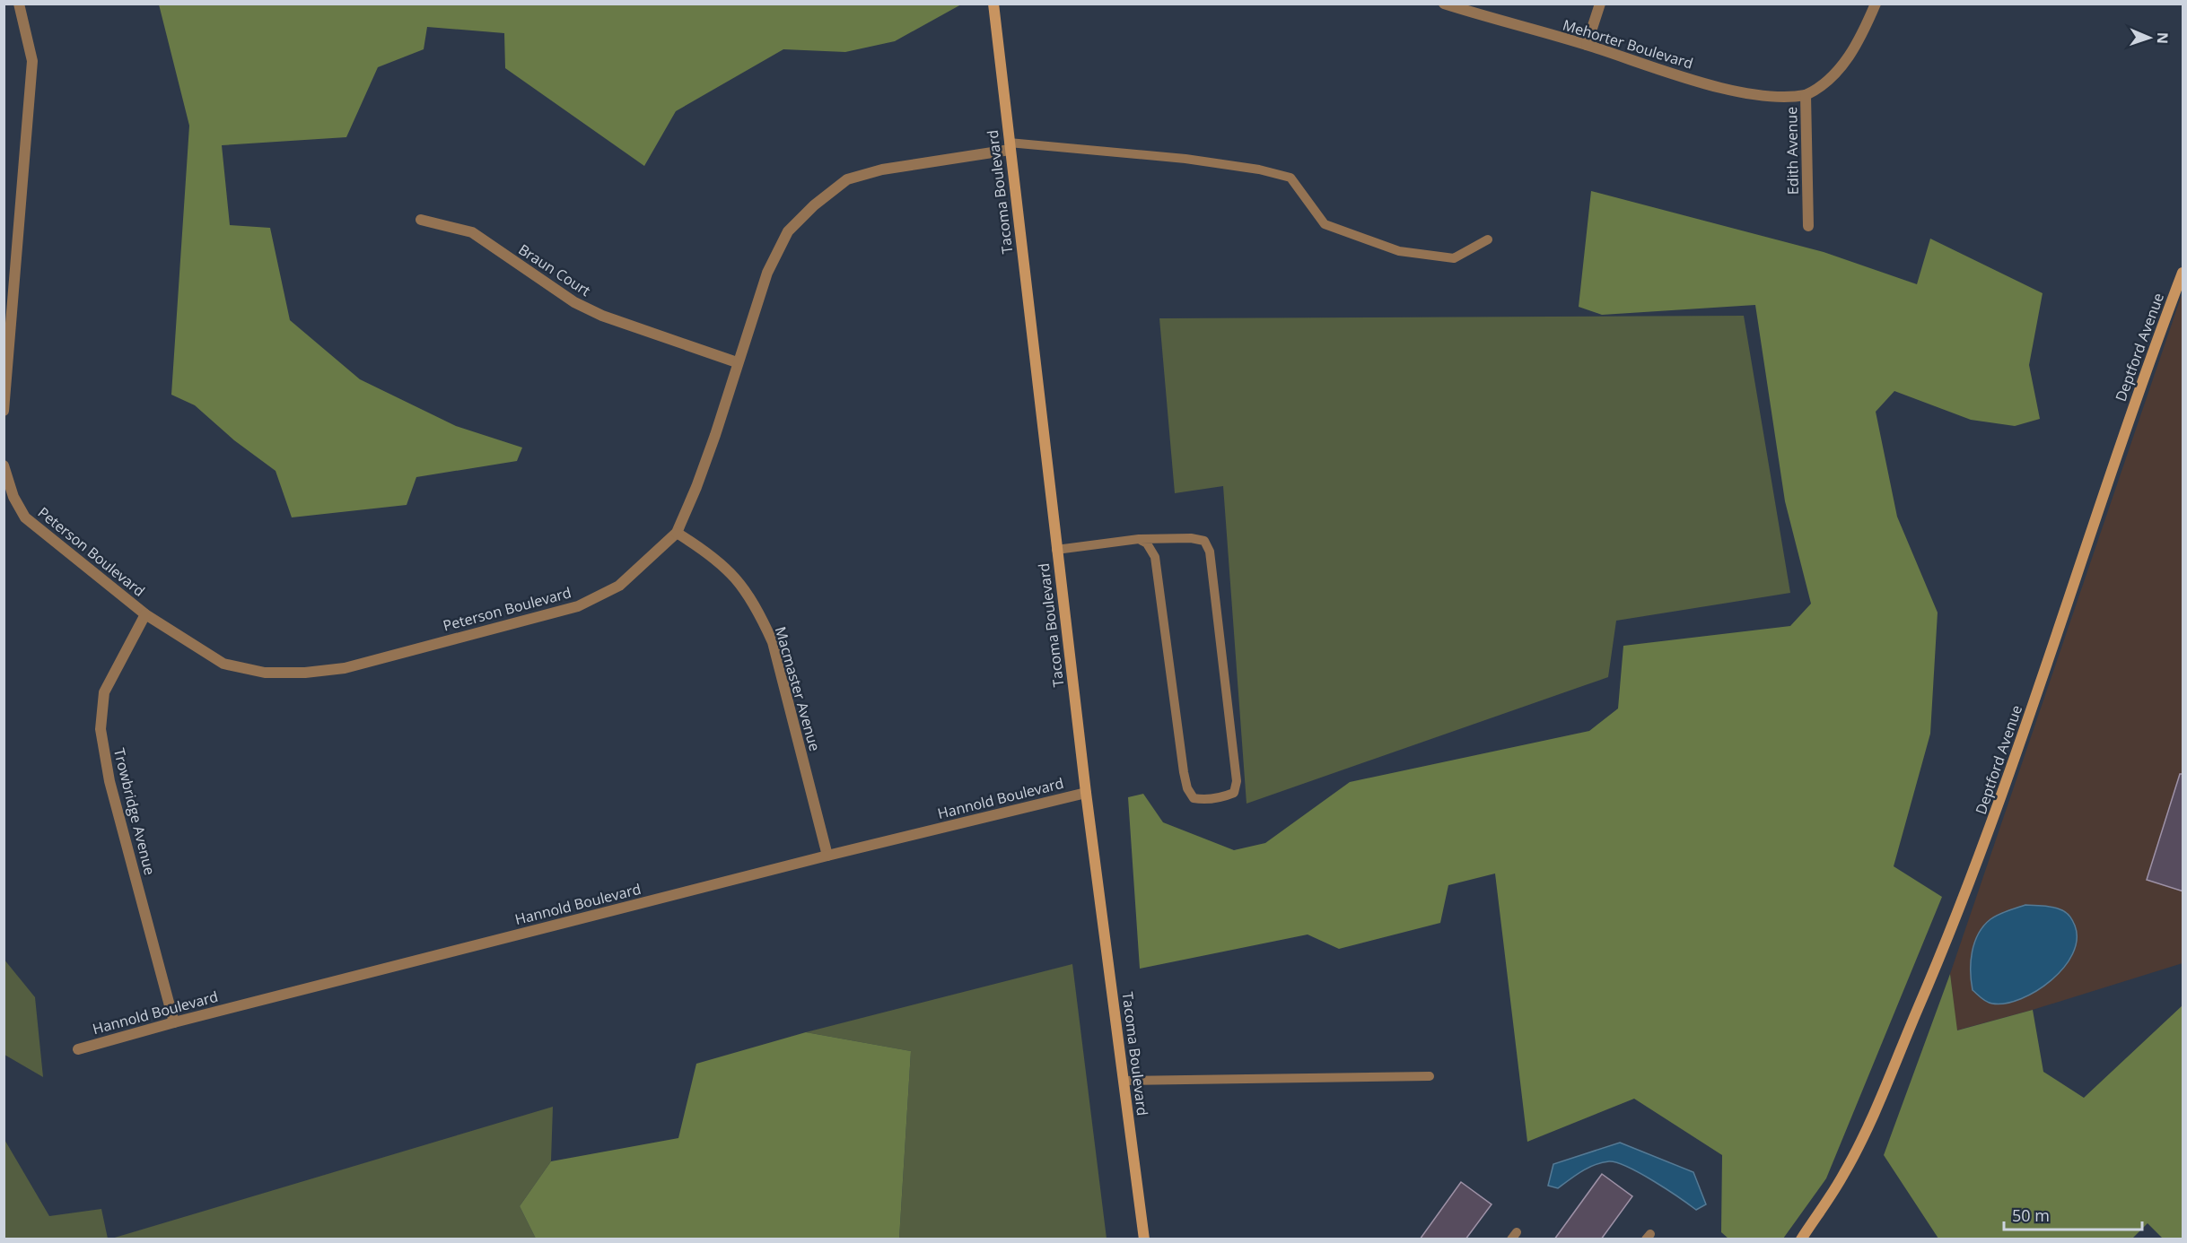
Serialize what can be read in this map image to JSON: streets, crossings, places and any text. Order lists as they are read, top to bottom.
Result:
{
  "streets": {
    "street": [
      "Mehorter Boulevard",
      "Edith Avenue",
      "Tacoma Boulevard",
      "Braun Court",
      "Deptford Avenue",
      "Peterson Boulevard",
      "Macmaster Avenue",
      "Hannold Boulevard",
      "Trowbridge Avenue"
    ]
  },
  "crossings": [
    ["Mehorter Boulevard", "Edith Avenue"],
    ["Tacoma Boulevard", "Peterson Boulevard"],
    ["Tacoma Boulevard", "Hannold Boulevard"],
    ["Braun Court", "Peterson Boulevard"],
    ["Peterson Boulevard", "Macmaster Avenue"],
    ["Peterson Boulevard", "Trowbridge Avenue"],
    ["Macmaster Avenue", "Hannold Boulevard"],
    ["Hannold Boulevard", "Trowbridge Avenue"]
  ],
  "scale_bar": "50 m",
  "north": "right"
}
